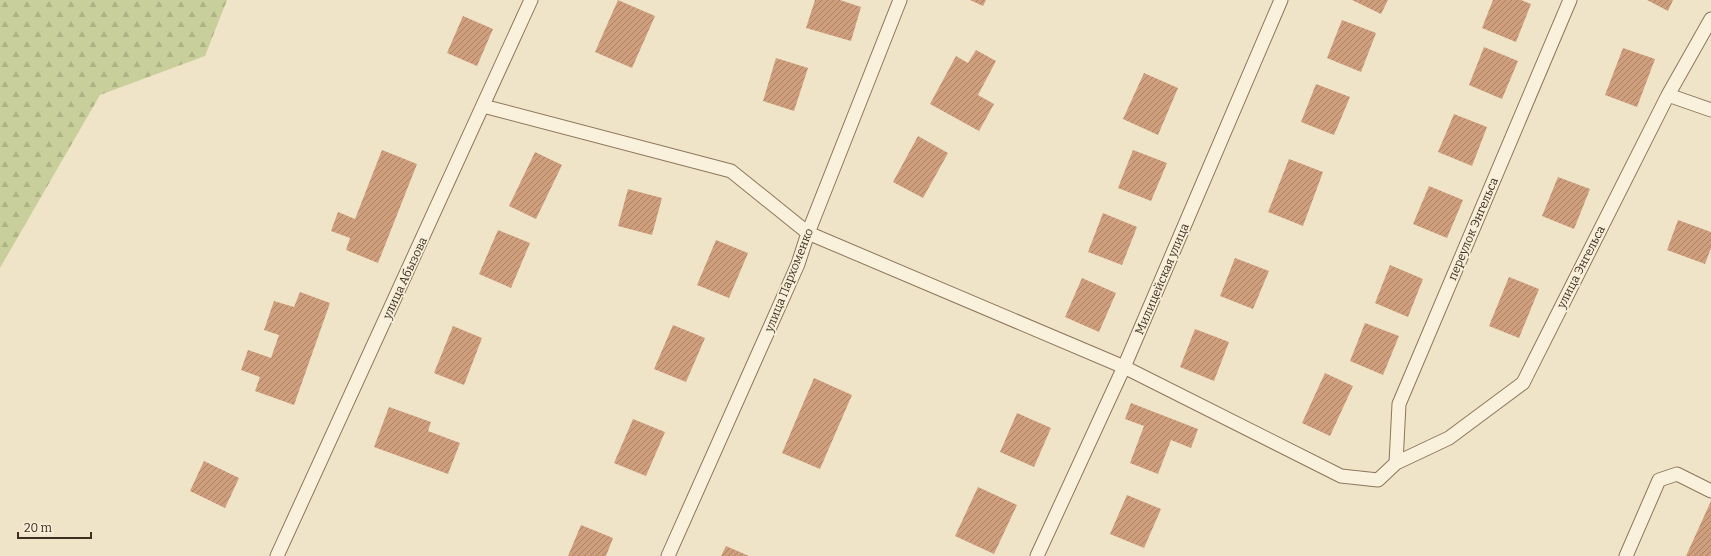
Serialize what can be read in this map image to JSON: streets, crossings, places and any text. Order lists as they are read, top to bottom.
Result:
{
  "streets": {
    "lane": [
      "переулок Энгельса",
      "улица Энгельса",
      "улица Абызова",
      "Милицейская улица",
      "улица Пархоменко"
    ]
  },
  "crossings": [
    ["переулок Энгельса", "улица Энгельса"],
    ["улица Энгельса", "улица Абызова"],
    ["улица Энгельса", "Милицейская улица"],
    ["улица Энгельса", "улица Пархоменко"]
  ],
  "scale_bar": "20 m"
}
